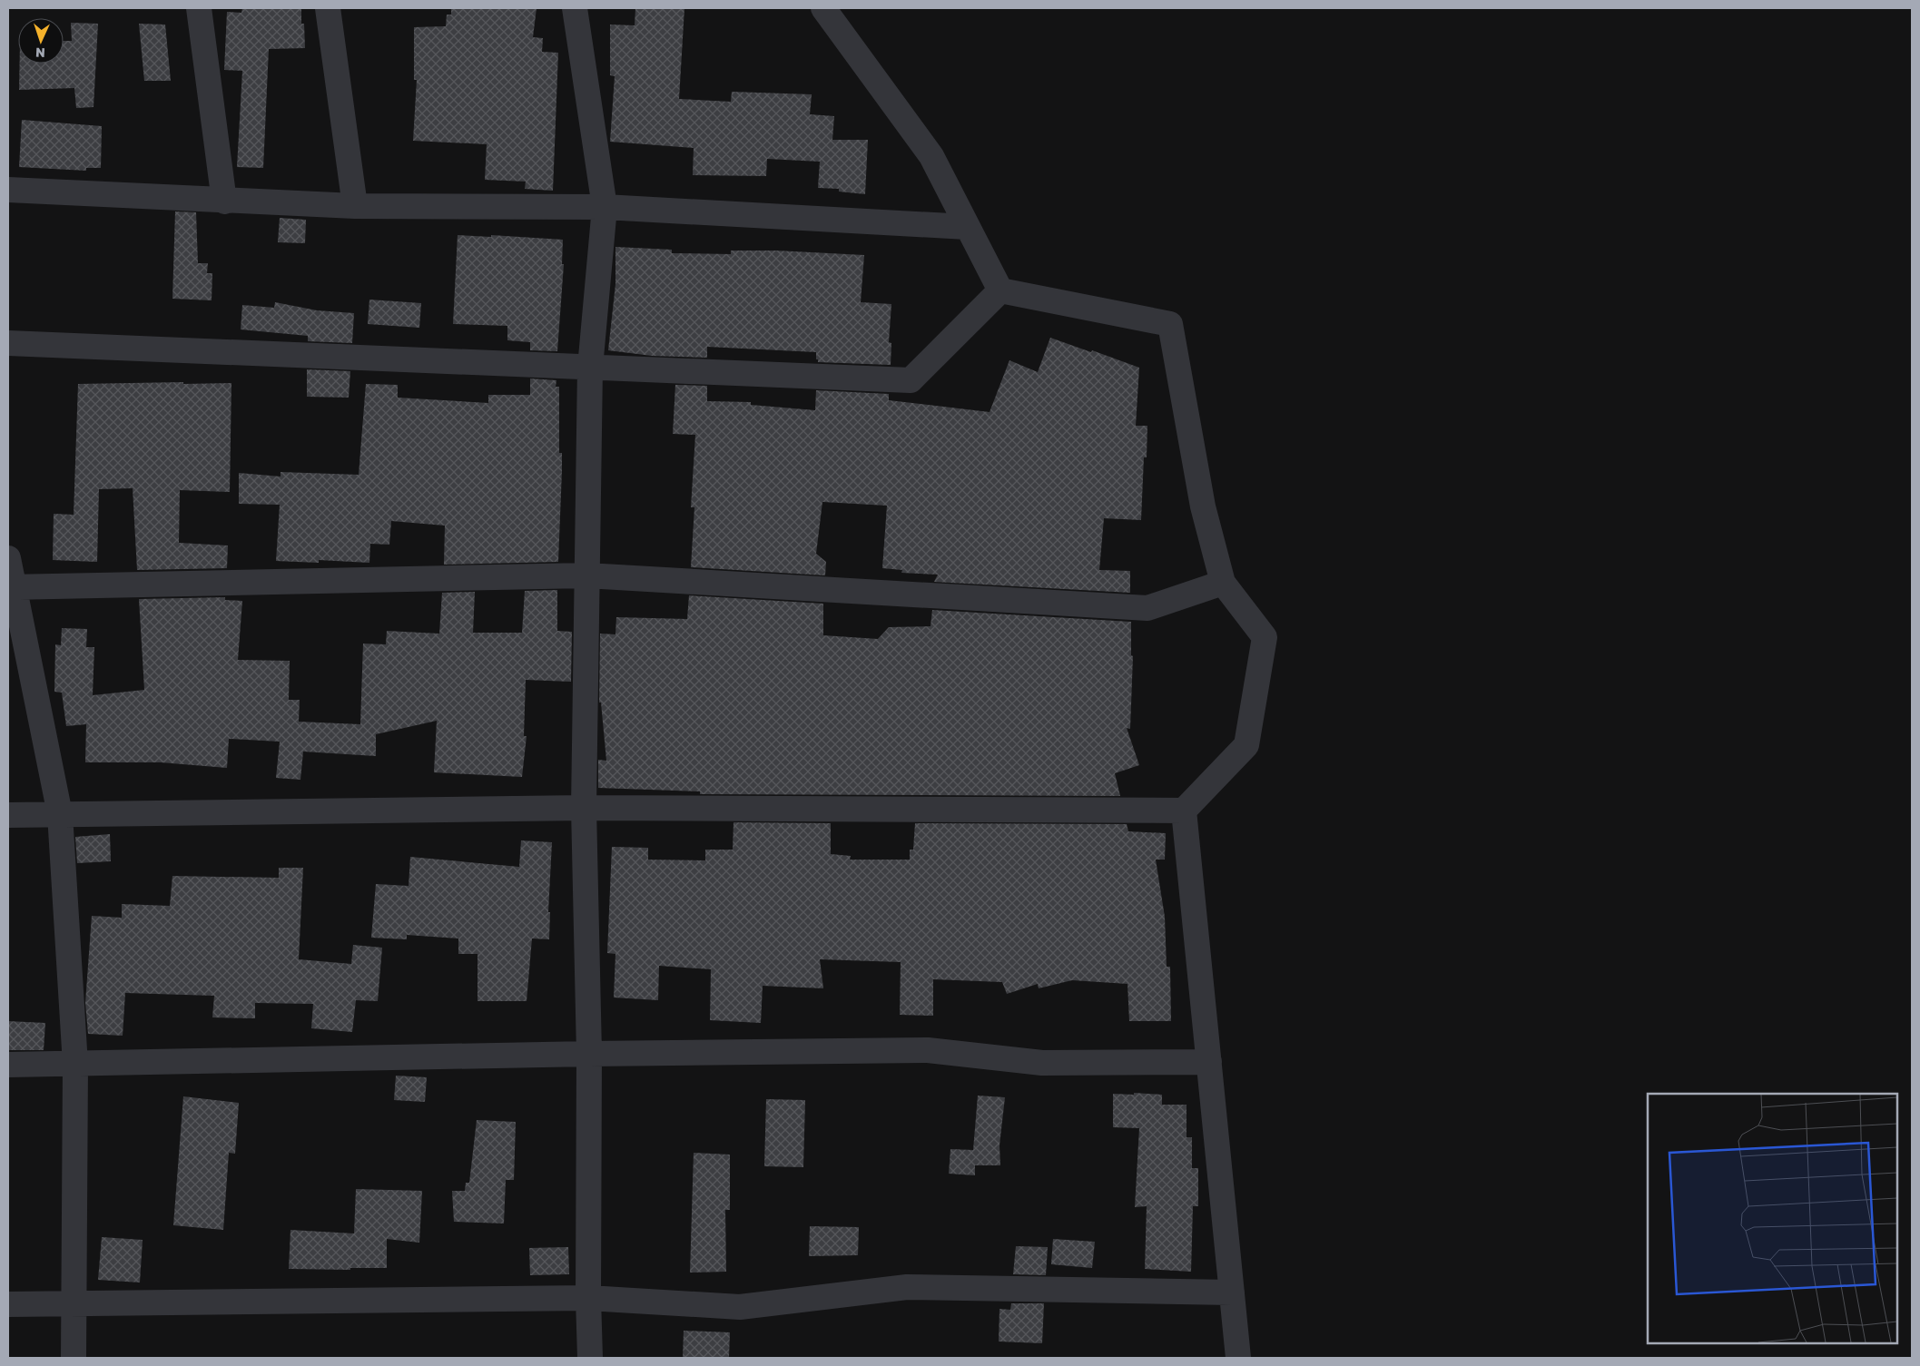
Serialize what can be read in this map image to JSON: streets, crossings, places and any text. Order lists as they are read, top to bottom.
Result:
{
  "north": "bottom"
}
